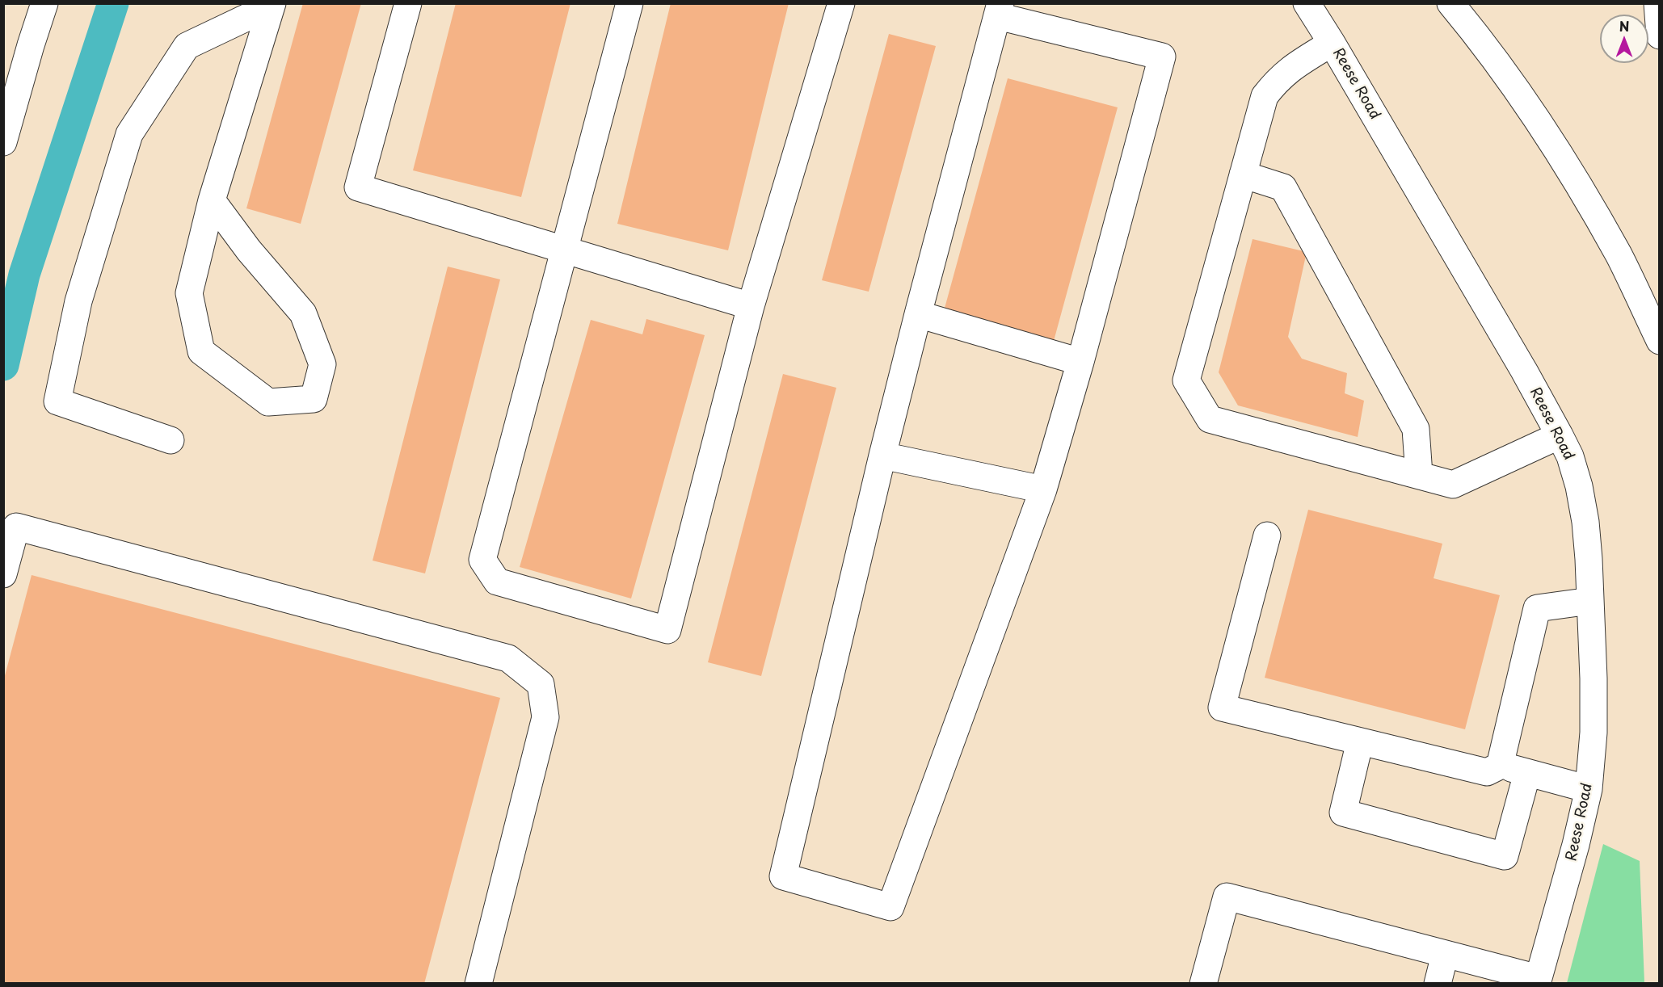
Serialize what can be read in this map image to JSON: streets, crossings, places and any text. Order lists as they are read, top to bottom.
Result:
{
  "streets": {
    "main road": ["Reese Road"]
  },
  "north": "top"
}
